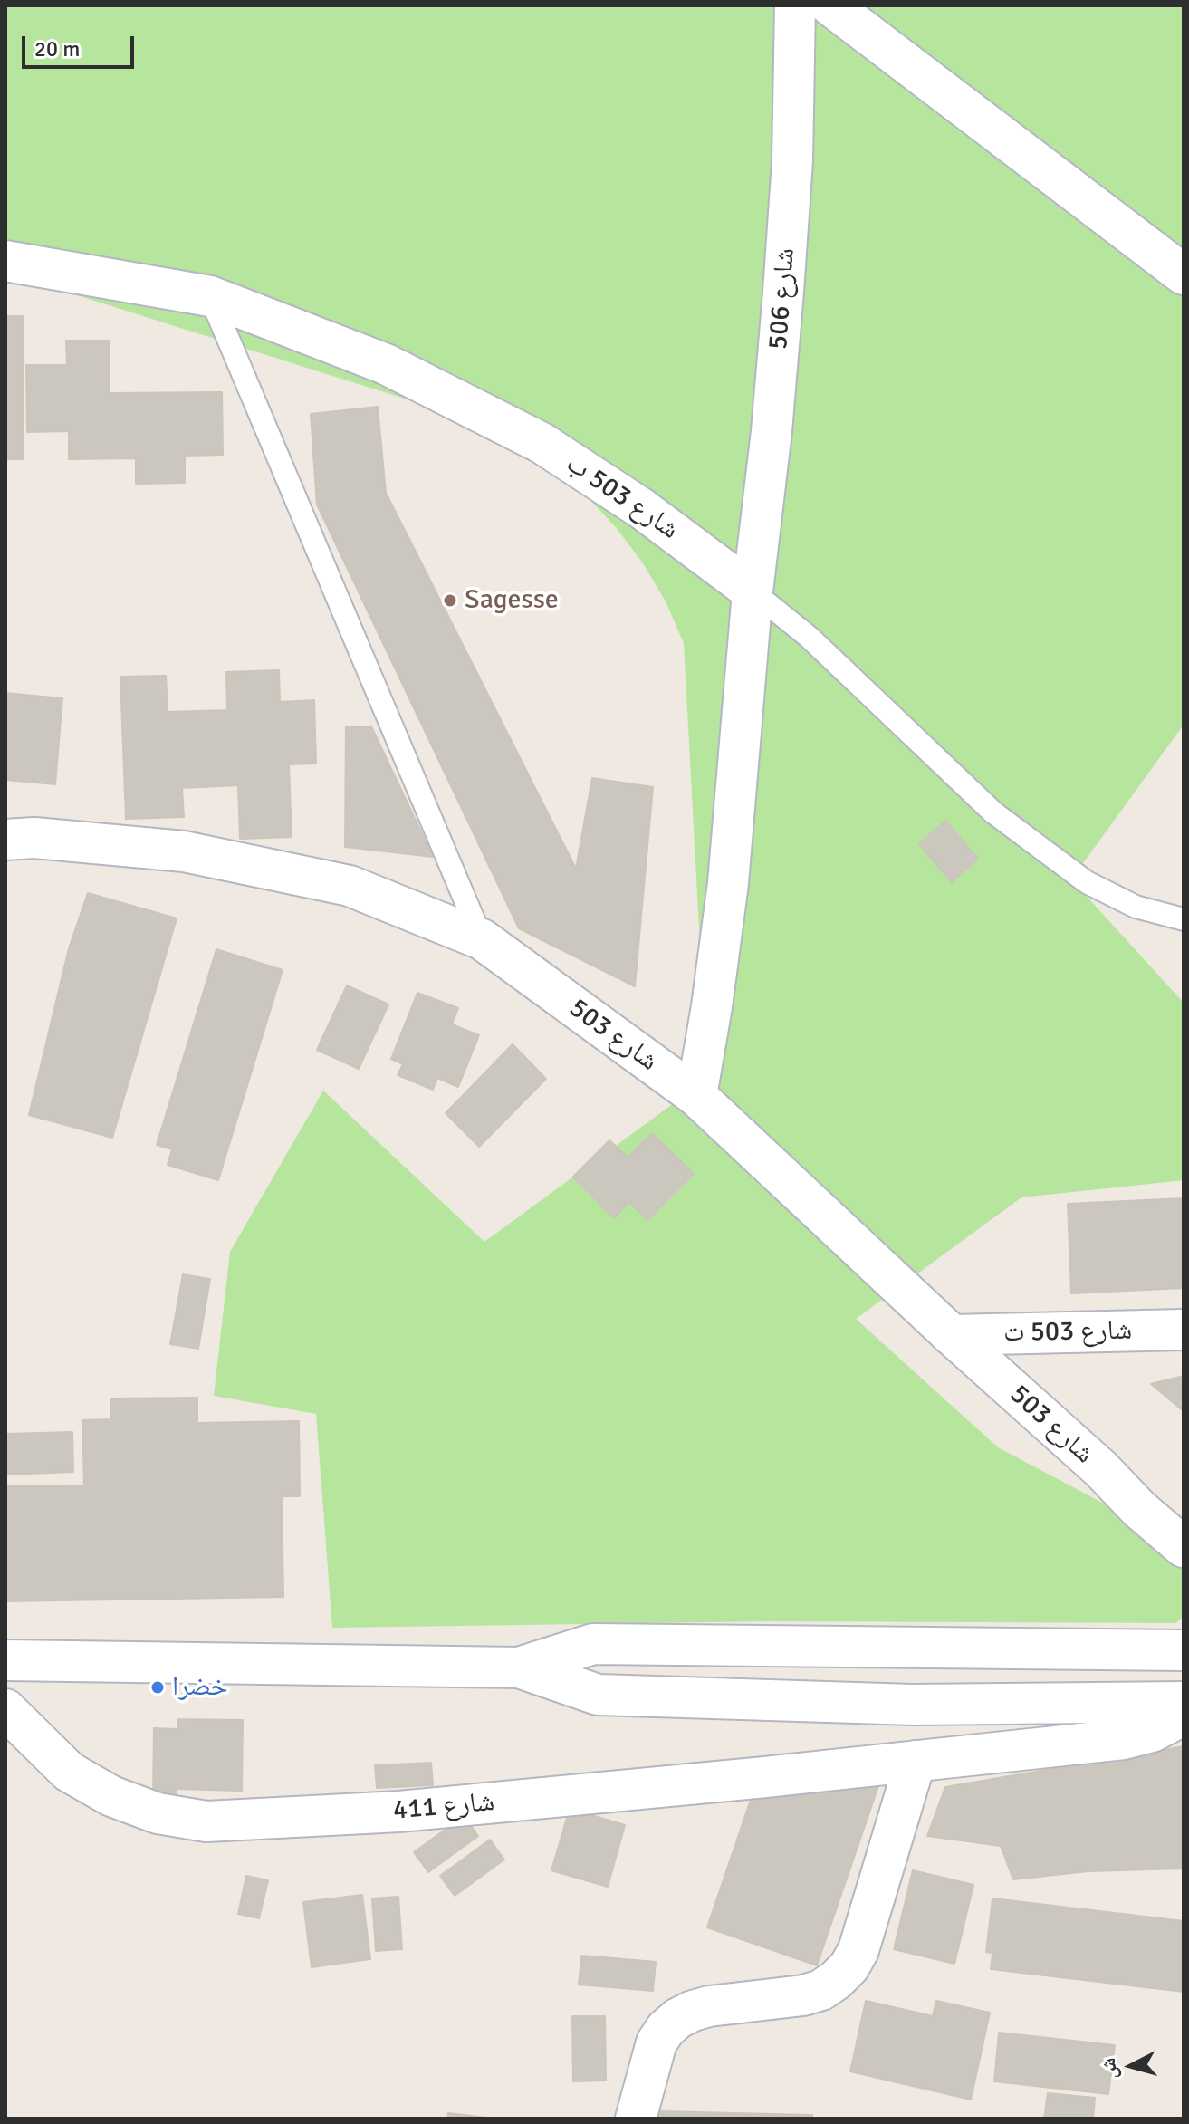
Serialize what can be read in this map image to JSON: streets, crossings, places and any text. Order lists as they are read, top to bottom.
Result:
{
  "streets": {
    "street": [
      "شارع 506",
      "شارع 503 ب",
      "شارع 503",
      "شارع 503 ت",
      "شارع 411"
    ]
  },
  "crossings": [
    ["شارع 506", "شارع 503 ب"],
    ["شارع 503", "شارع 503 ت"]
  ],
  "places": ["Sagesse", "خضرا"],
  "scale_bar": "20 m",
  "north": "left"
}
